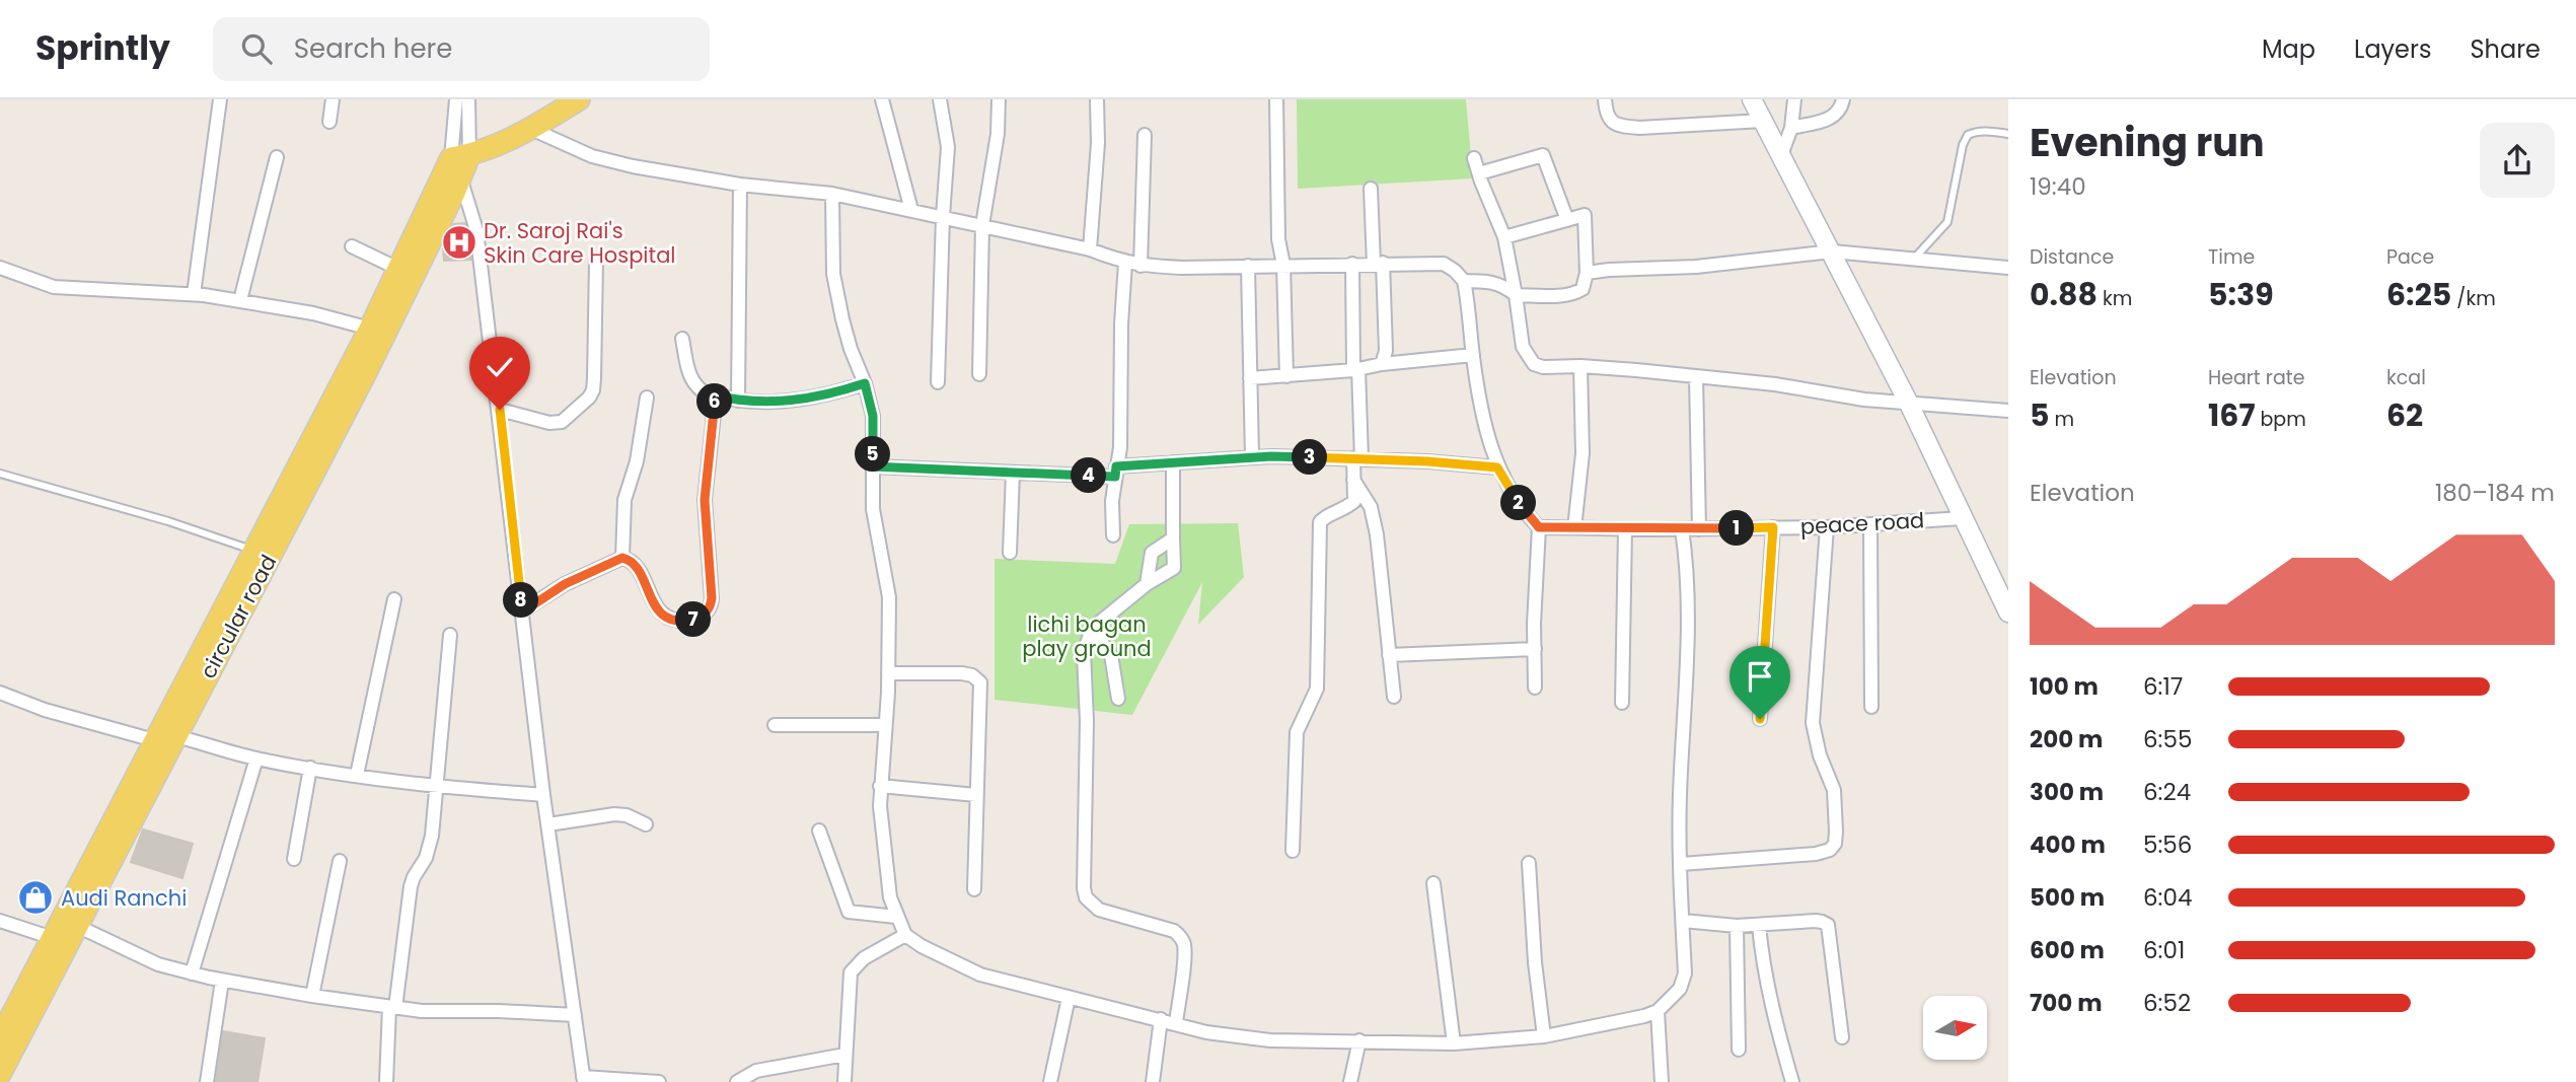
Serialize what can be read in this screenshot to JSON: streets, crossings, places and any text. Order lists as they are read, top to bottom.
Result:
{
  "streets": {
    "main road": ["circular road"],
    "street": ["peace road"]
  },
  "parks": ["lichi bagan play ground"],
  "places": {
    "hospital": ["Dr. Saroj Rai's Skin Care Hospital"],
    "shop": ["Audi Ranchi"]
  },
  "north": "right",
  "page": {
    "header": "Sprintly",
    "search": "Search here",
    "nav": ["Map", "Layers", "Share"],
    "heading": ["Evening run", "19:40"],
    "stats": [
      ["Distance", "0.88 km"],
      ["Time", "5:39"],
      ["Pace", "6:25 /km"],
      ["Elevation", "5 m"],
      ["Heart rate", "167 bpm"],
      ["kcal", "62"]
    ],
    "pins": [
      "6",
      "5",
      "3",
      "4",
      "2",
      "1",
      "8",
      "7"
    ],
    "chart": ["Elevation", "180–184 m"],
    "list": [
      {
        "name": "100 m",
        "note": "6:17"
      },
      {
        "name": "200 m",
        "note": "6:55"
      },
      {
        "name": "300 m",
        "note": "6:24"
      },
      {
        "name": "400 m",
        "note": "5:56"
      },
      {
        "name": "500 m",
        "note": "6:04"
      },
      {
        "name": "600 m",
        "note": "6:01"
      },
      {
        "name": "700 m",
        "note": "6:52"
      }
    ]
  }
}
